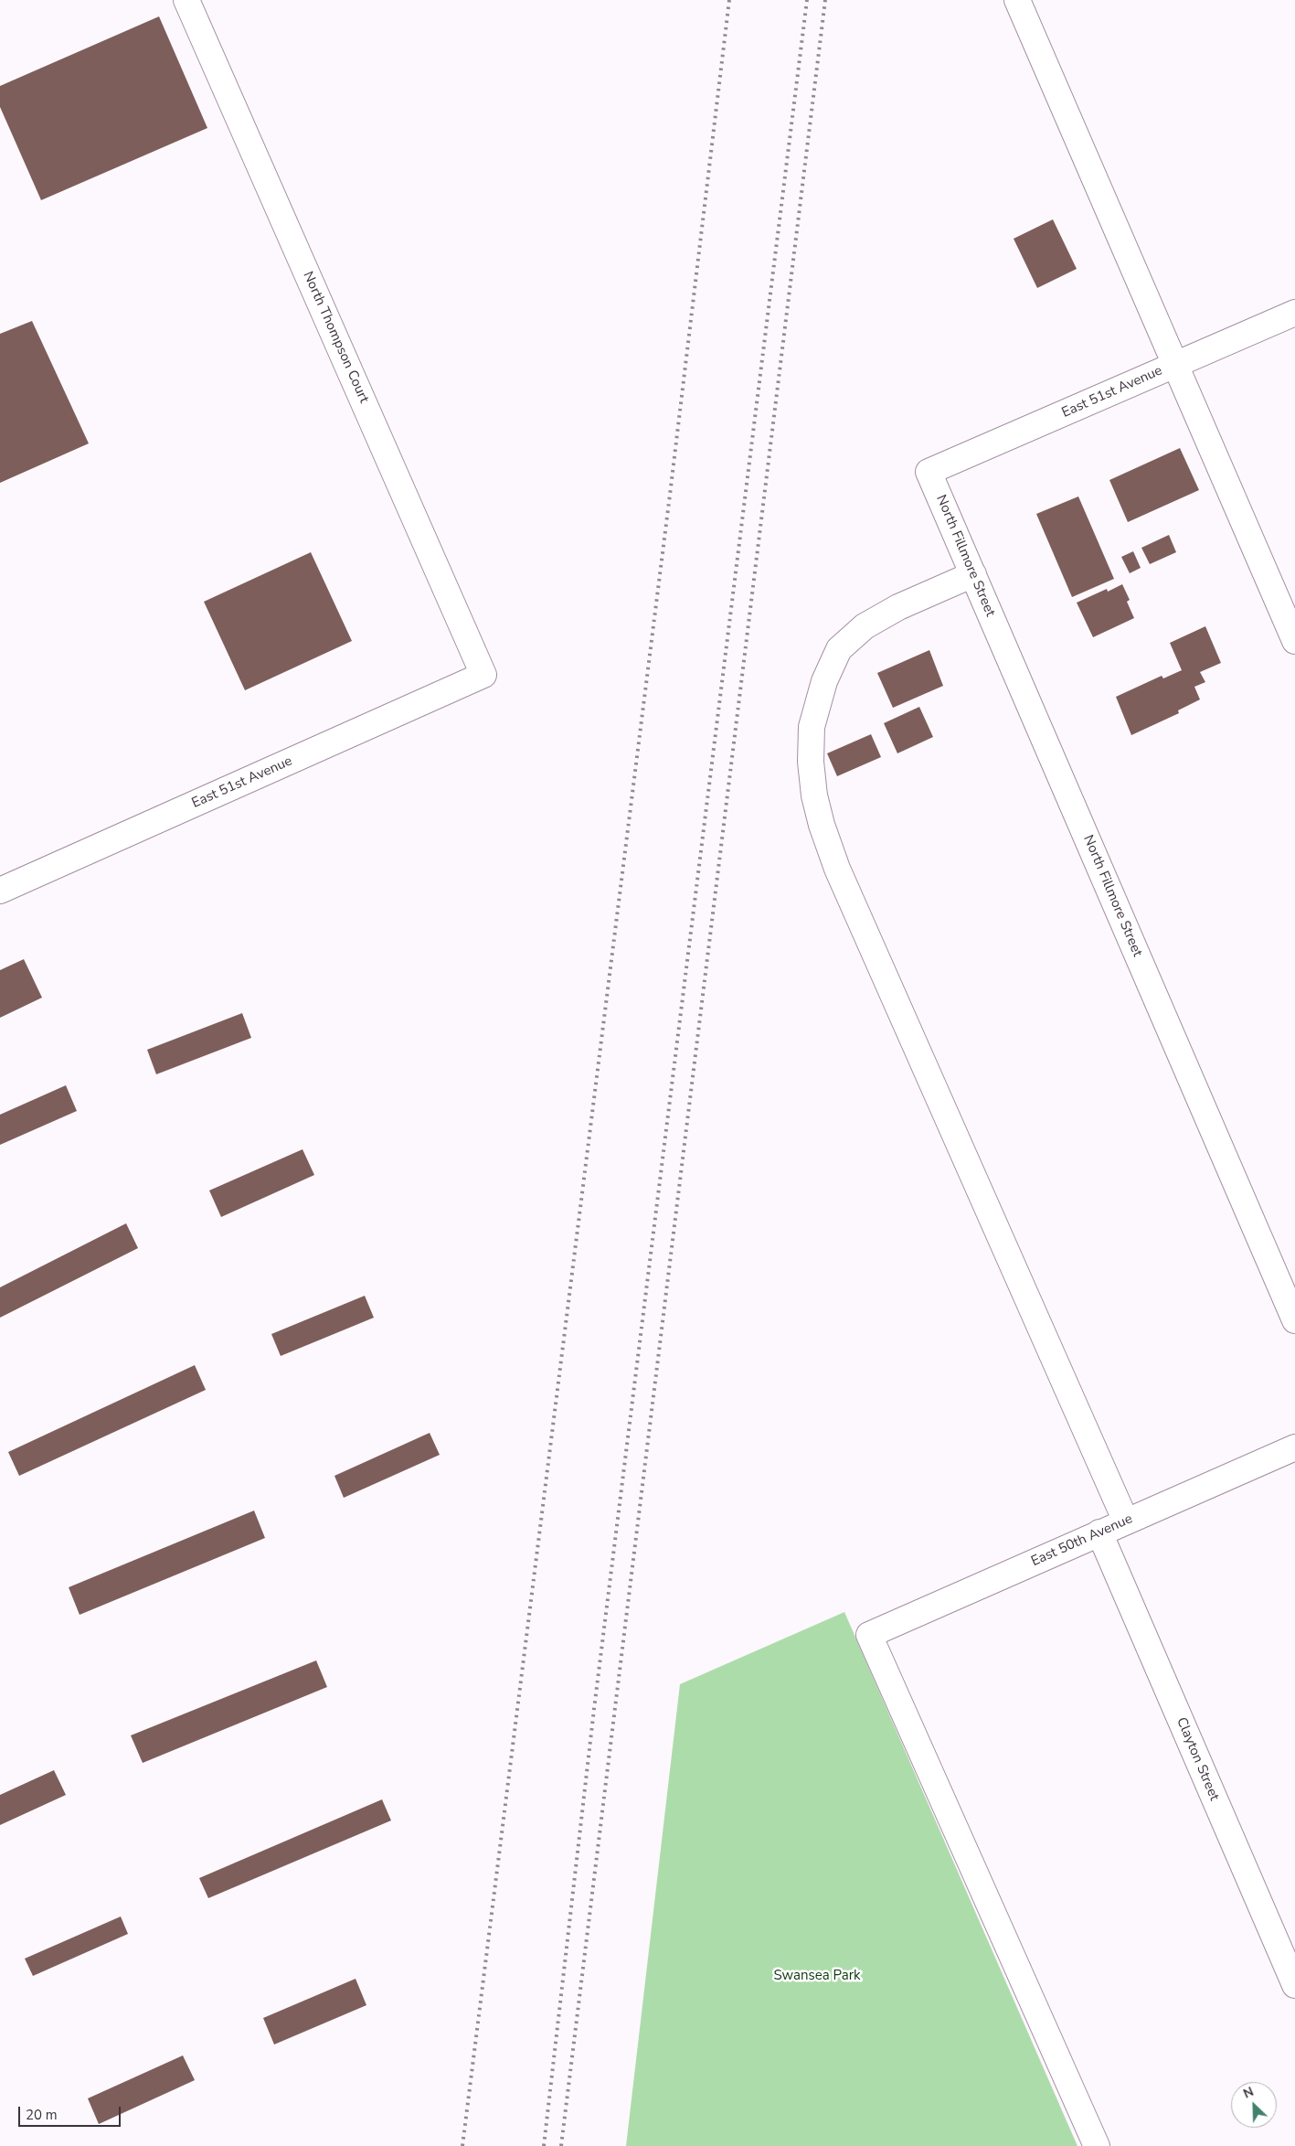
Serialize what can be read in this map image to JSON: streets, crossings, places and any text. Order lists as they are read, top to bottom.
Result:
{
  "streets": {
    "street": [
      "North Thompson Court",
      "East 51st Avenue",
      "North Fillmore Street",
      "East 50th Avenue",
      "Clayton Street"
    ]
  },
  "crossings": [
    ["North Thompson Court", "East 51st Avenue"],
    ["East 51st Avenue", "North Fillmore Street"],
    ["East 50th Avenue", "Clayton Street"]
  ],
  "parks": ["Swansea Park"],
  "scale_bar": "20 m",
  "north": "top left"
}
